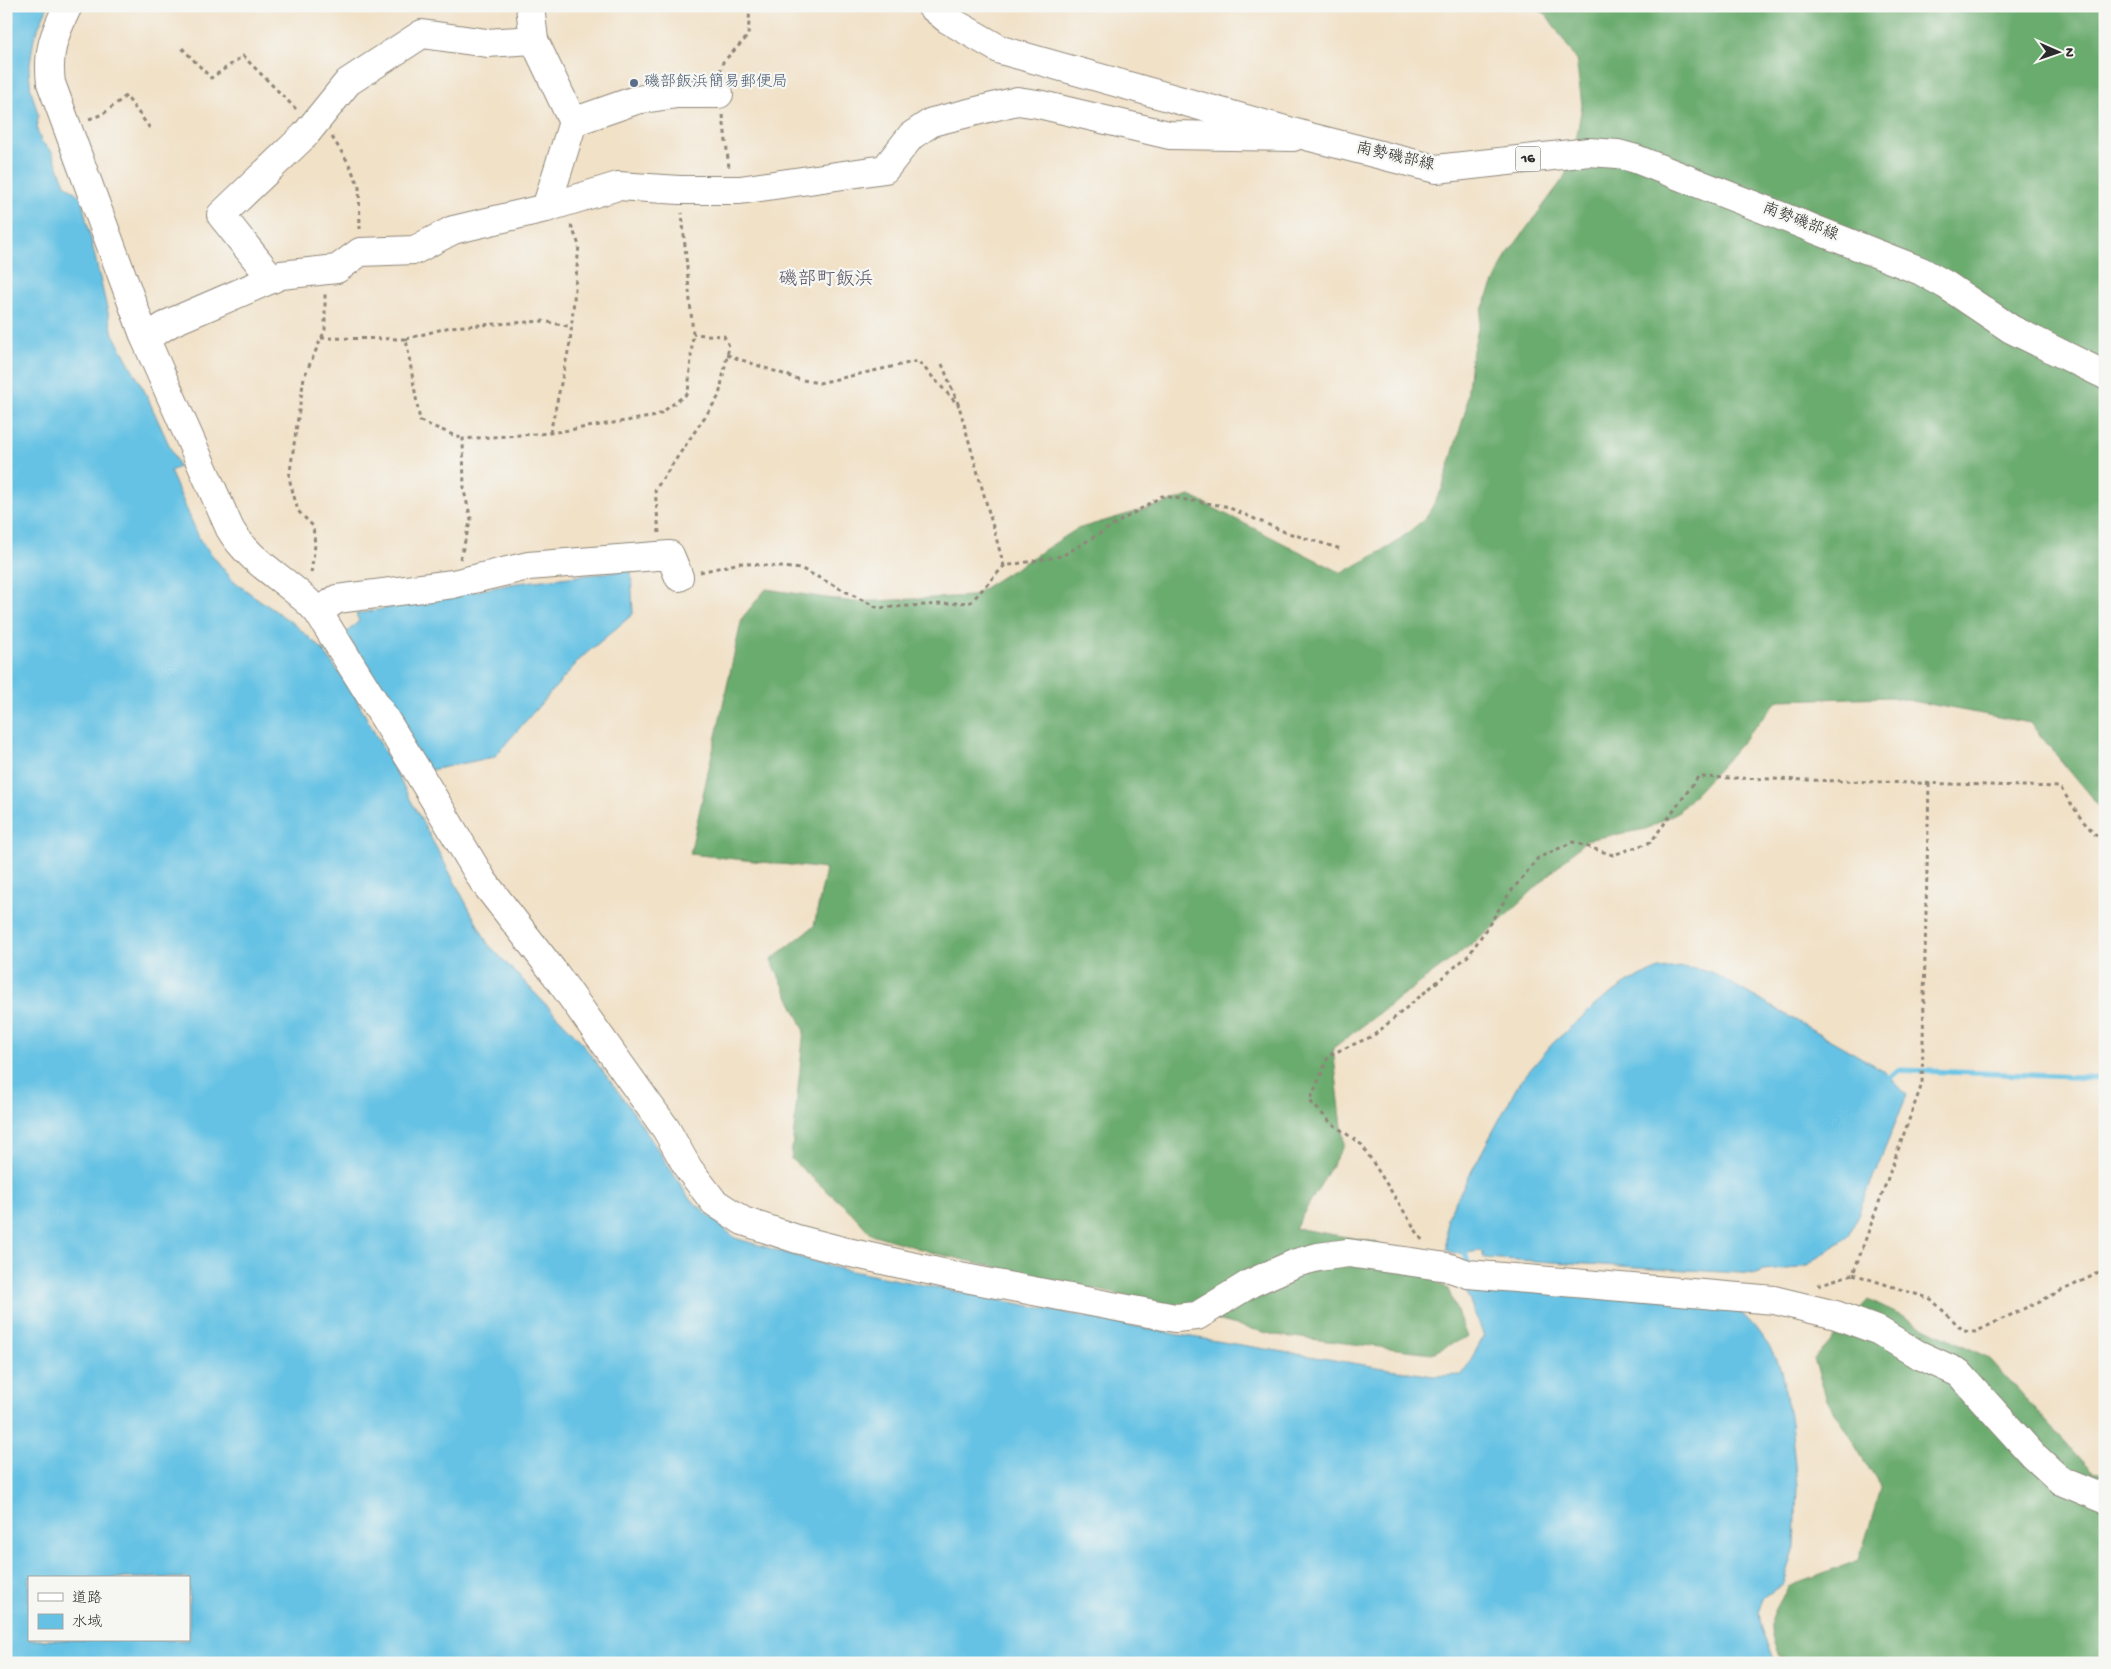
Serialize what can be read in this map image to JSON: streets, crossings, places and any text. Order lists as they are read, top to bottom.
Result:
{
  "streets": {
    "street": ["南勢磯部線", "16"]
  },
  "districts": ["磯部町飯浜"],
  "places": ["磯部飯浜簡易郵便局"],
  "legend": ["道路", "水域"],
  "north": "right"
}
